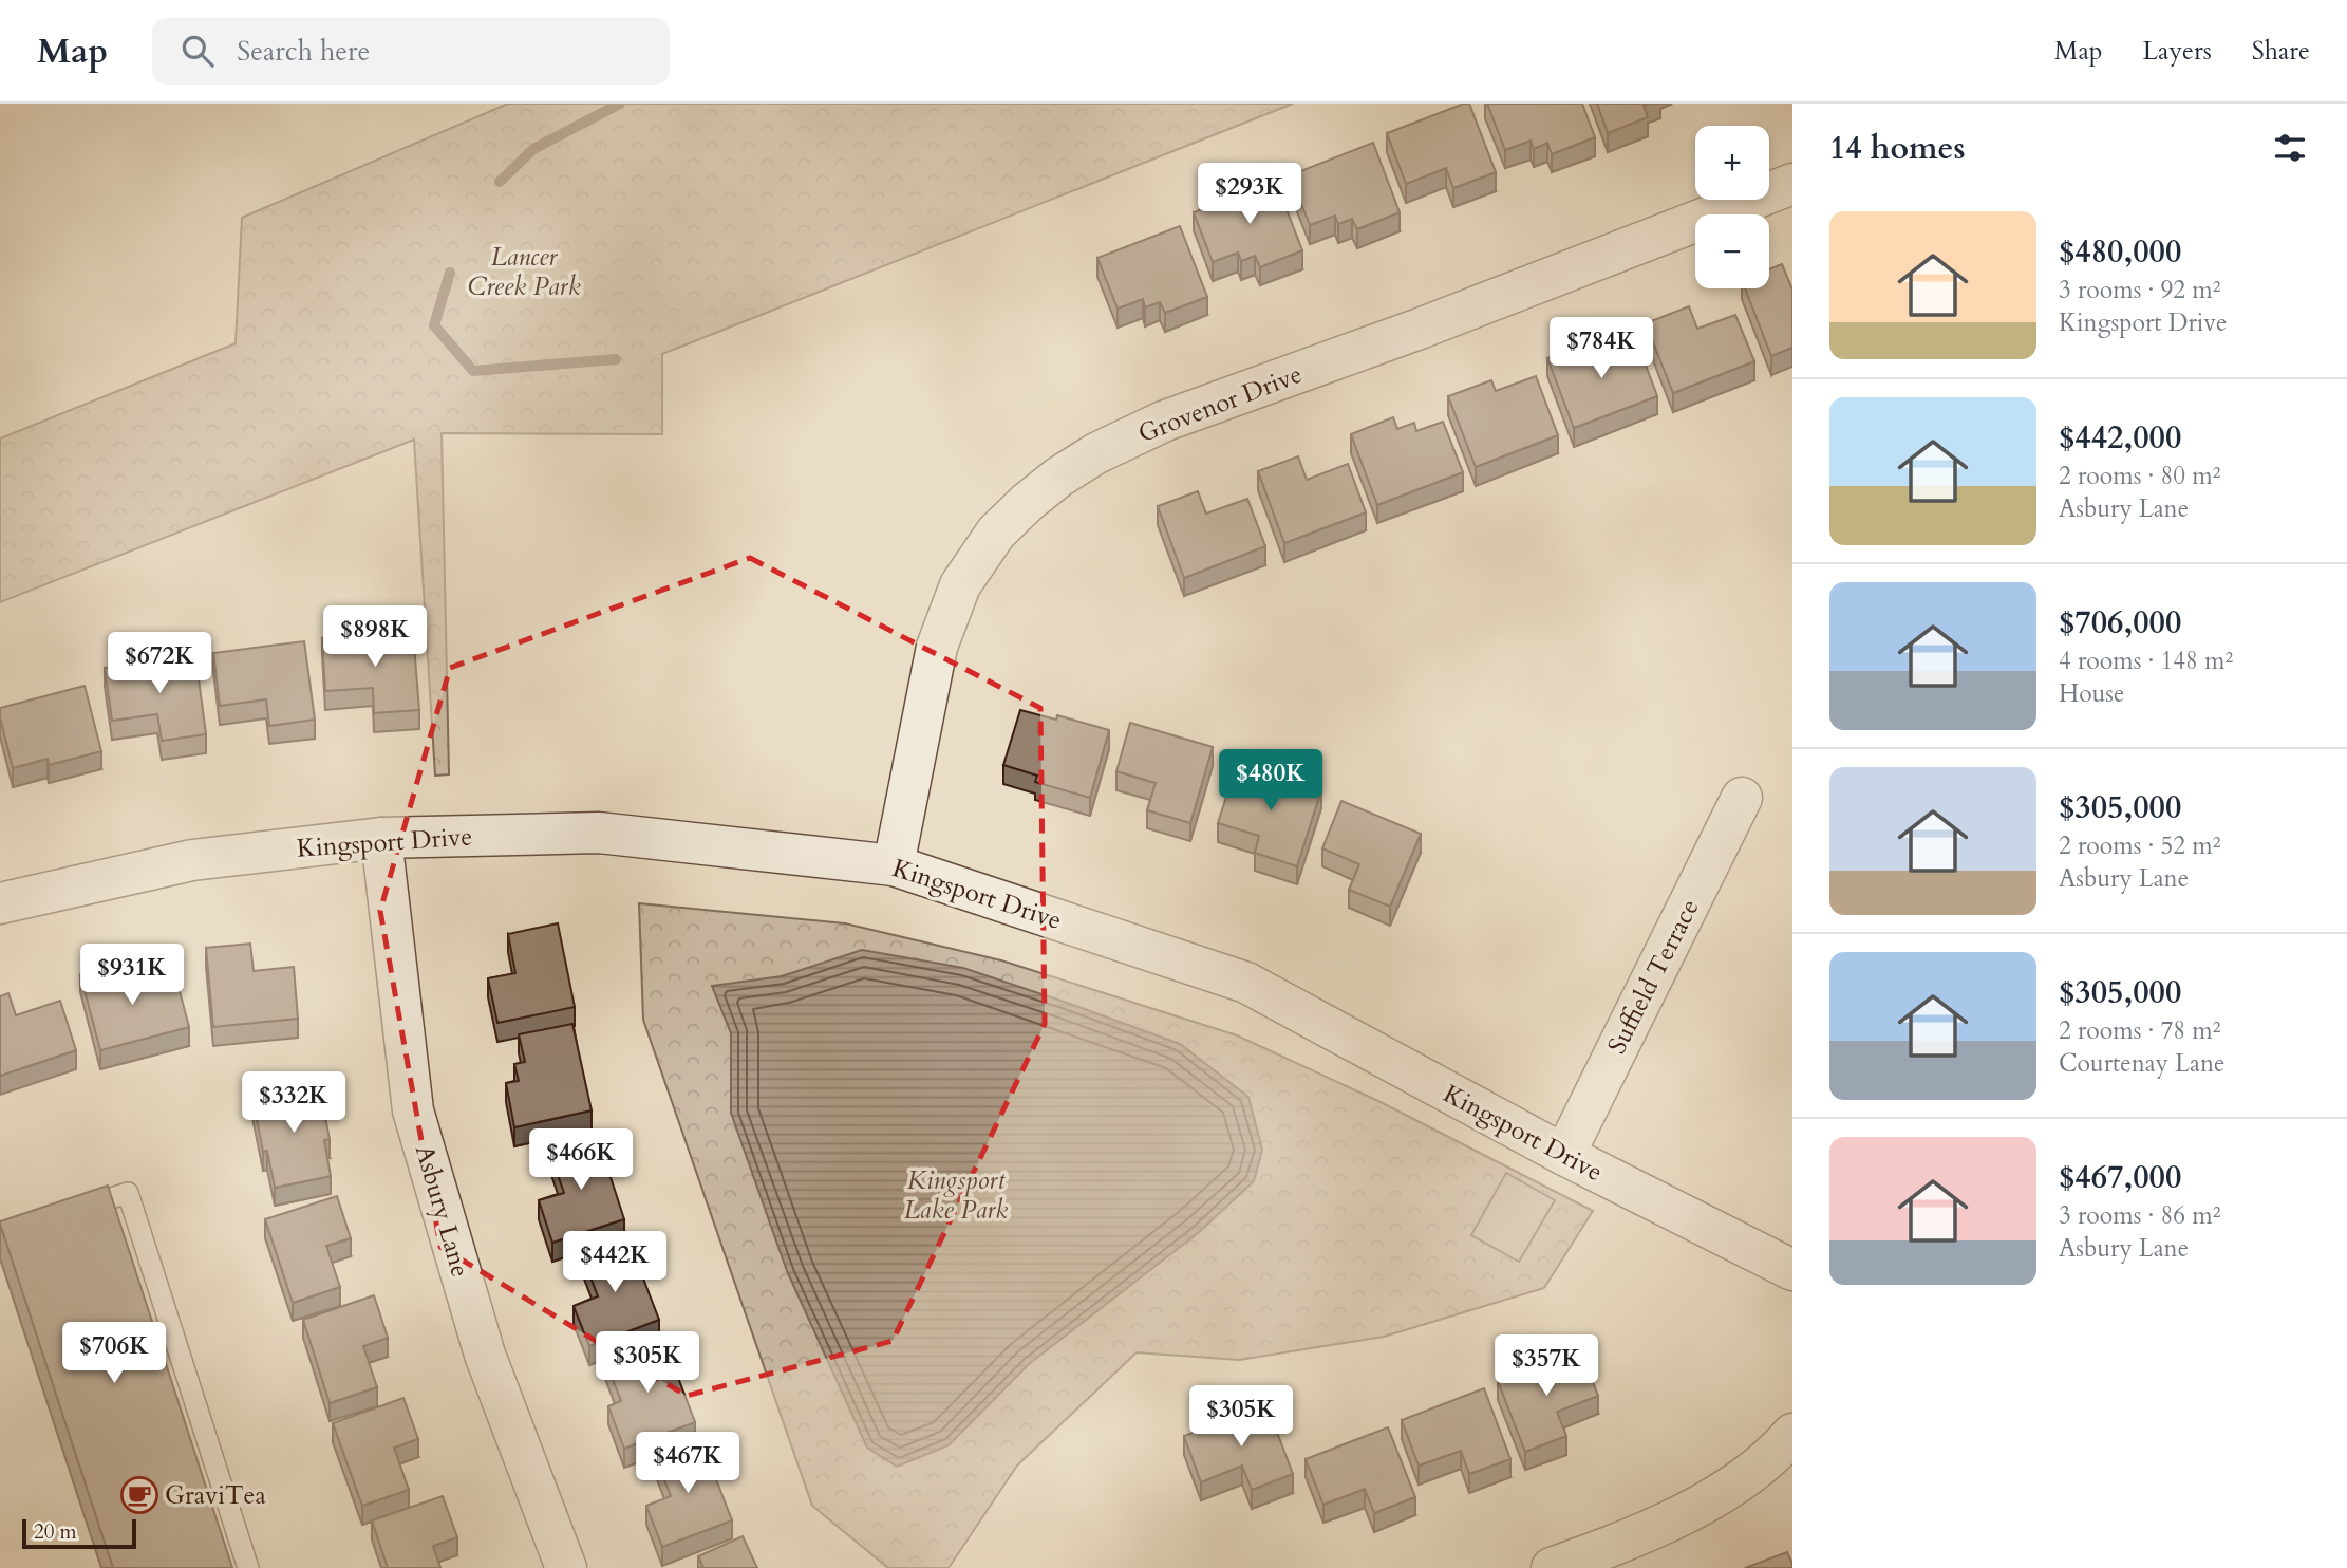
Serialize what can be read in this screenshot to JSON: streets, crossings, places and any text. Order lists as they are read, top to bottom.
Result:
{
  "streets": {
    "street": [
      "Grovenor Drive",
      "Kingsport Drive",
      "Suffield Terrace",
      "Asbury Lane"
    ]
  },
  "crossings": [
    ["Grovenor Drive", "Kingsport Drive"],
    ["Kingsport Drive", "Suffield Terrace"],
    ["Kingsport Drive", "Asbury Lane"]
  ],
  "parks": ["Lancer Creek Park", "Kingsport Lake Park"],
  "places": {
    "cafe": ["GraviTea"]
  },
  "scale_bar": "20 m",
  "page": {
    "header": "Map",
    "search": "Search here",
    "nav": ["Map", "Layers", "Share"],
    "heading": "14 homes",
    "map_buttons": ["+", "−"],
    "price": [
      "$293K",
      "$784K",
      "$898K",
      "$672K",
      "$480K",
      "$931K",
      "$332K",
      "$466K",
      "$442K",
      "$706K",
      "$305K",
      "$357K",
      "$305K",
      "$467K"
    ],
    "list": [
      {
        "name": "$480,000",
        "note": "3 rooms · 92 m² · Kingsport Drive"
      },
      {
        "name": "$442,000",
        "note": "2 rooms · 80 m² · Asbury Lane"
      },
      {
        "name": "$706,000",
        "note": "4 rooms · 148 m² · House"
      },
      {
        "name": "$305,000",
        "note": "2 rooms · 52 m² · Asbury Lane"
      },
      {
        "name": "$305,000",
        "note": "2 rooms · 78 m² · Courtenay Lane"
      },
      {
        "name": "$467,000",
        "note": "3 rooms · 86 m² · Asbury Lane"
      }
    ],
    "scale": "20 m"
  }
}
